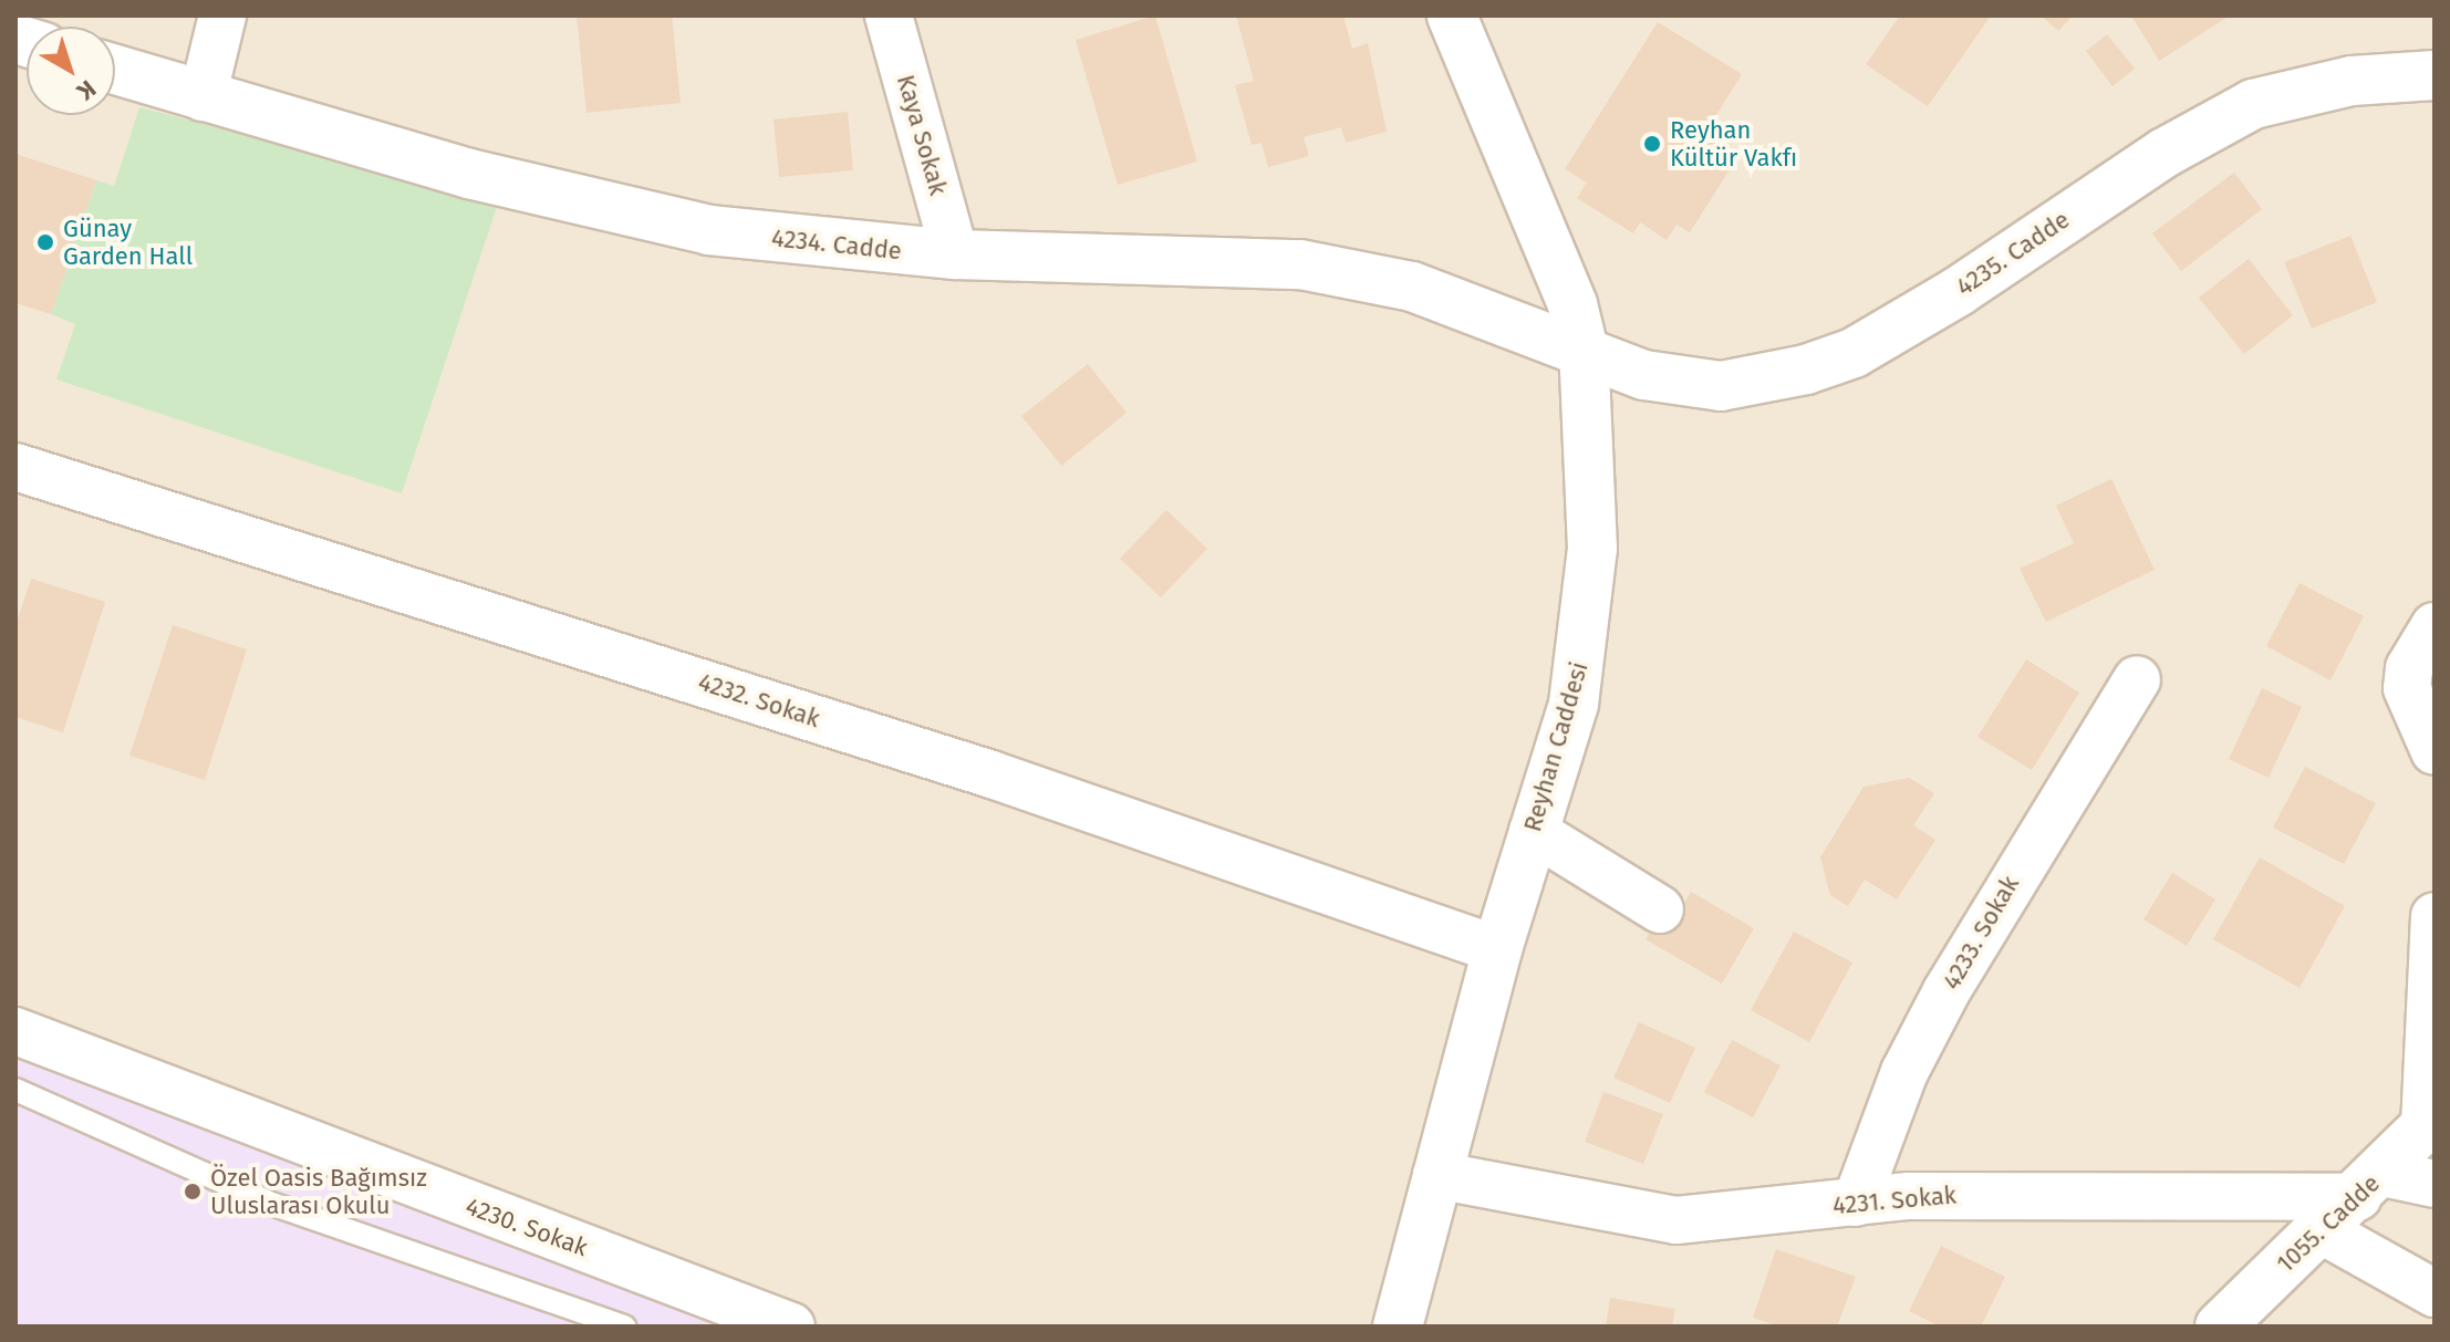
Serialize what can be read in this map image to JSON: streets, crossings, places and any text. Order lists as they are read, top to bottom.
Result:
{
  "streets": {
    "street": [
      "Kaya Sokak",
      "4234. Cadde",
      "4235. Cadde",
      "4232. Sokak",
      "Reyhan Caddesi",
      "4233. Sokak",
      "4231. Sokak",
      "1055. Cadde",
      "4230. Sokak"
    ]
  },
  "crossings": [
    ["Kaya Sokak", "4234. Cadde"],
    ["4234. Cadde", "4235. Cadde"],
    ["4234. Cadde", "Reyhan Caddesi"],
    ["4235. Cadde", "Reyhan Caddesi"],
    ["4232. Sokak", "Reyhan Caddesi"],
    ["Reyhan Caddesi", "4231. Sokak"],
    ["4233. Sokak", "4231. Sokak"],
    ["4231. Sokak", "1055. Cadde"]
  ],
  "places": ["Reyhan Kültür Vakfı", "Günay Garden Hall", "Özel Oasis Bağımsız Uluslarası Okulu"],
  "north": "bottom right"
}
